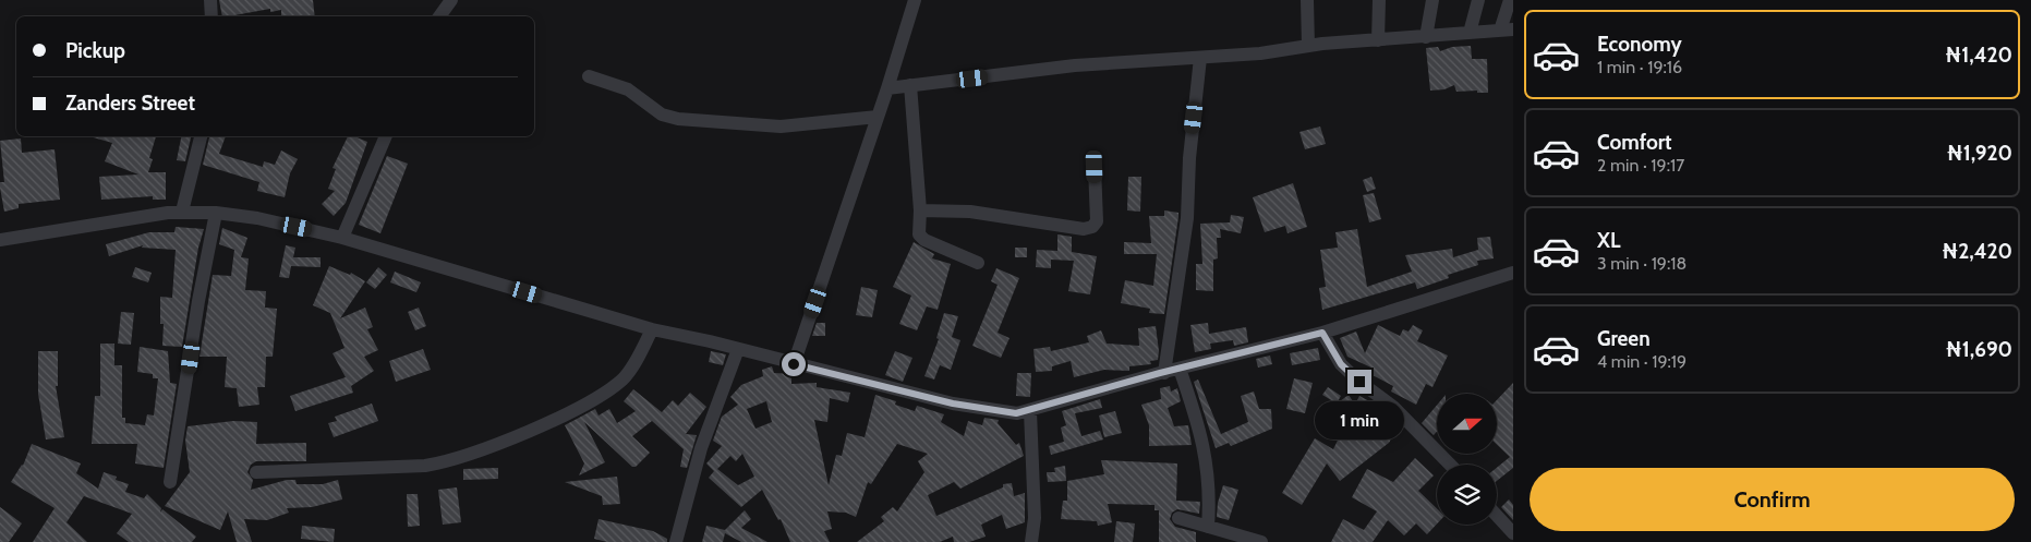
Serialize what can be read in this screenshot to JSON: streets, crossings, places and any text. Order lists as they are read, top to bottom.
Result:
{
  "north": "right",
  "page": {
    "list": [
      {
        "name": "Economy",
        "note": "1 min · 19:16",
        "value": "₦1,420"
      },
      {
        "name": "Comfort",
        "note": "2 min · 19:17",
        "value": "₦1,920"
      },
      {
        "name": "XL",
        "note": "3 min · 19:18",
        "value": "₦2,420"
      },
      {
        "name": "Green",
        "note": "4 min · 19:19",
        "value": "₦1,690"
      }
    ],
    "banner": ["Pickup", "Zanders Street"],
    "bubble": "1 min",
    "buttons": "Confirm"
  }
}
